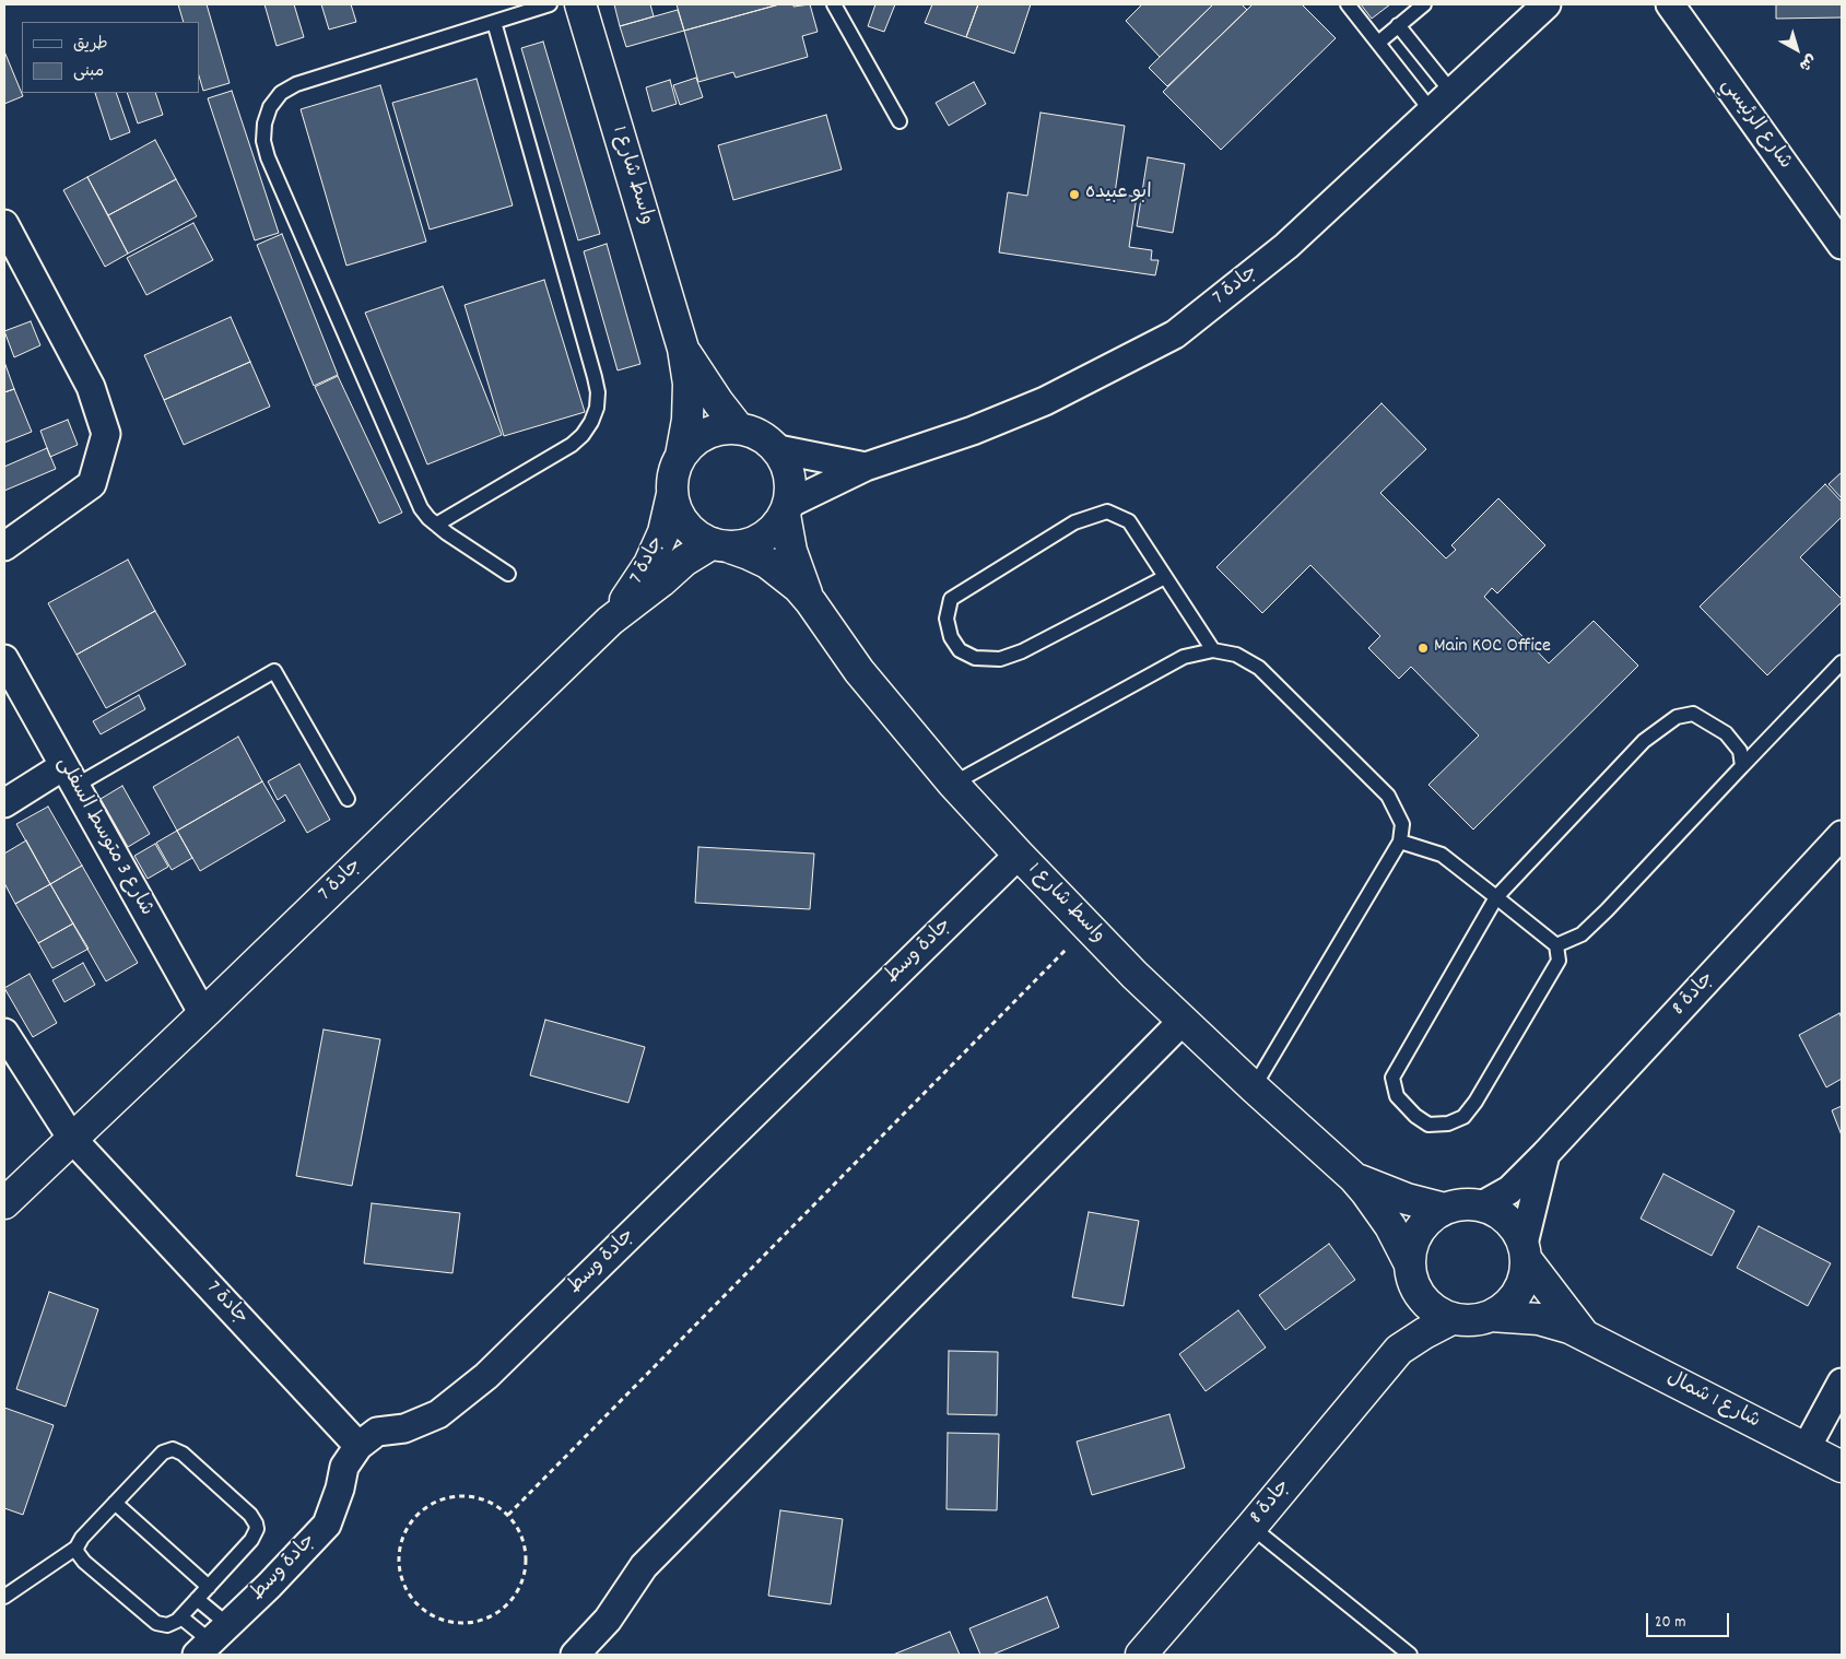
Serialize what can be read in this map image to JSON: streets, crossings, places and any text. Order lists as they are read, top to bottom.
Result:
{
  "streets": {
    "main road": [
      "واسط شارع 1",
      "جادة 7",
      "جادة 8",
      "شارع 1 شمال"
    ],
    "street": ["شارع الرئيسي", "شارع 3 متوسط السفلى", "جادة وسط"]
  },
  "crossings": [
    ["واسط شارع 1", "جادة 7"],
    ["واسط شارع 1", "جادة وسط"],
    ["واسط شارع 1", "جادة 8"],
    ["واسط شارع 1", "شارع 1 شمال"],
    ["جادة 7", "شارع 3 متوسط السفلى"],
    ["جادة 7", "جادة وسط"],
    ["جادة 8", "شارع 1 شمال"]
  ],
  "places": ["ابو عبيده", "Main KOC Office"],
  "legend": ["طريق", "مبنى"],
  "scale_bar": "20 m",
  "north": "bottom right"
}
